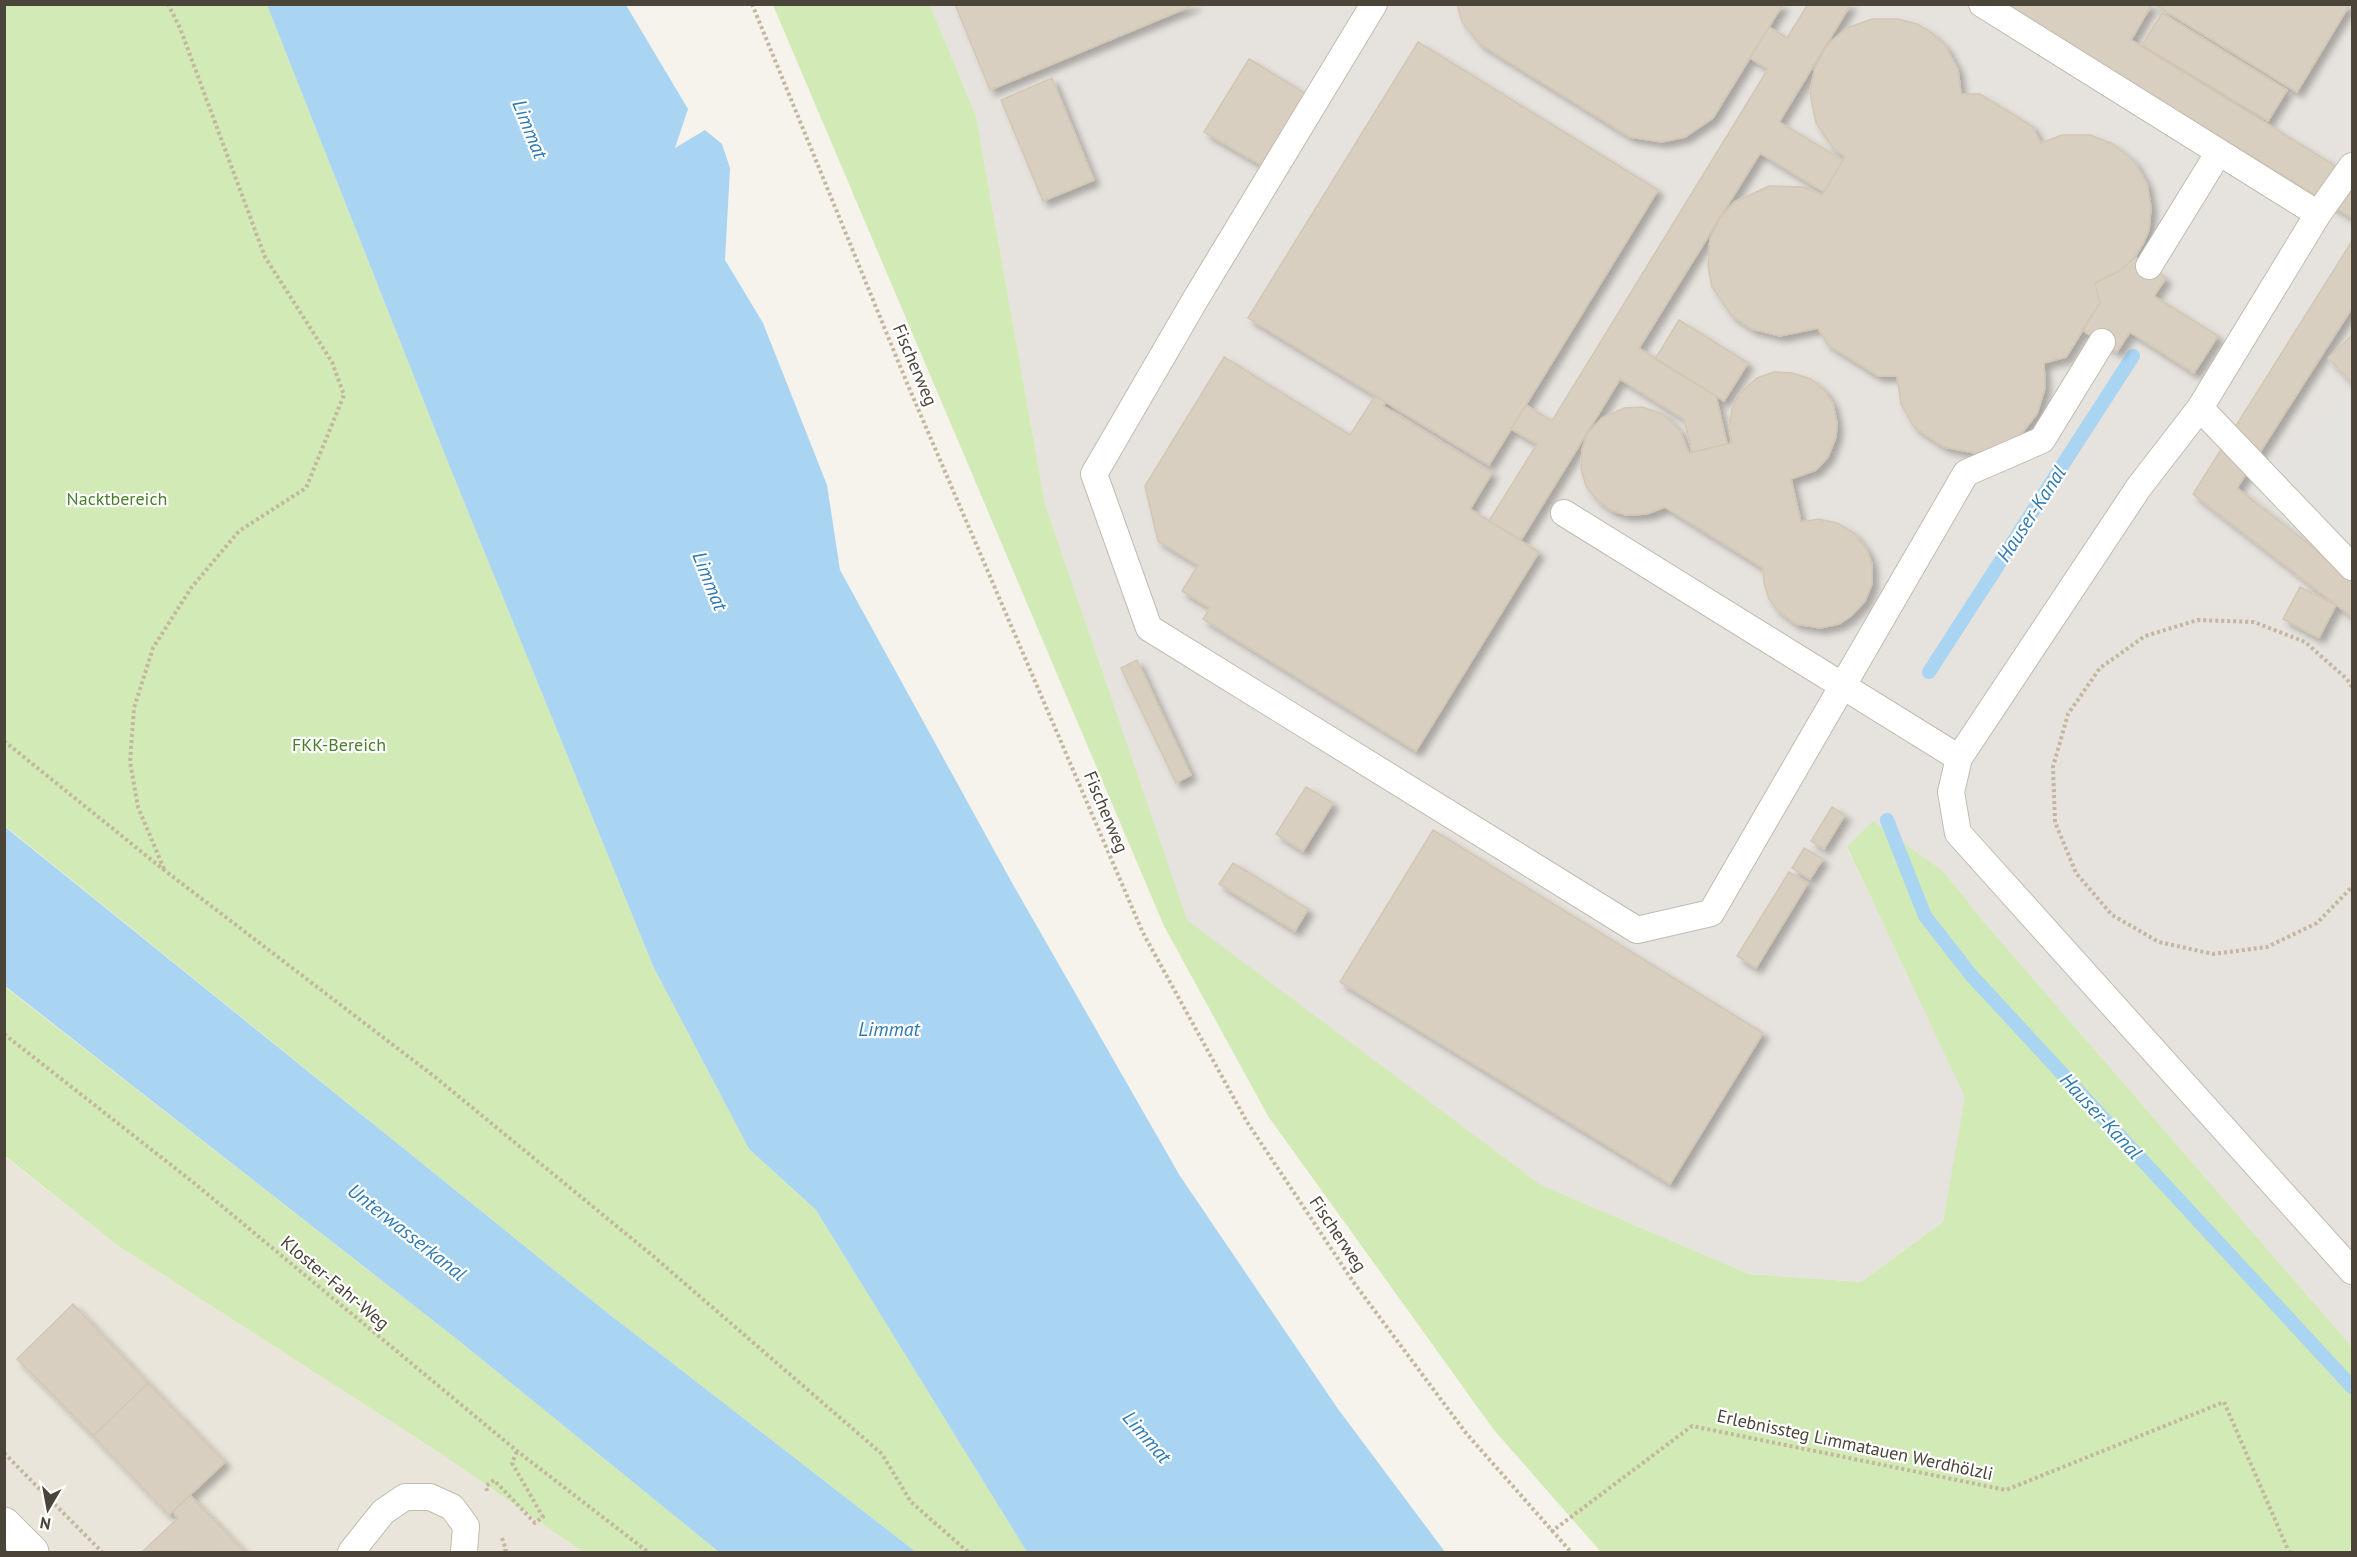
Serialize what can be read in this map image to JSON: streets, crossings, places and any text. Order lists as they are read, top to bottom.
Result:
{
  "streets": {
    "path": ["Fischerweg", "Kloster-Fahr-Weg", "Erlebnissteg Limmatauen Werdhölzli"]
  },
  "crossings": [
    ["Fischerweg", "Erlebnissteg Limmatauen Werdhölzli"]
  ],
  "water": ["Limmat", "Hauser-Kanal", "Unterwasserkanal"],
  "parks": ["Nacktbereich", "FKK-Bereich"],
  "north": "bottom"
}
